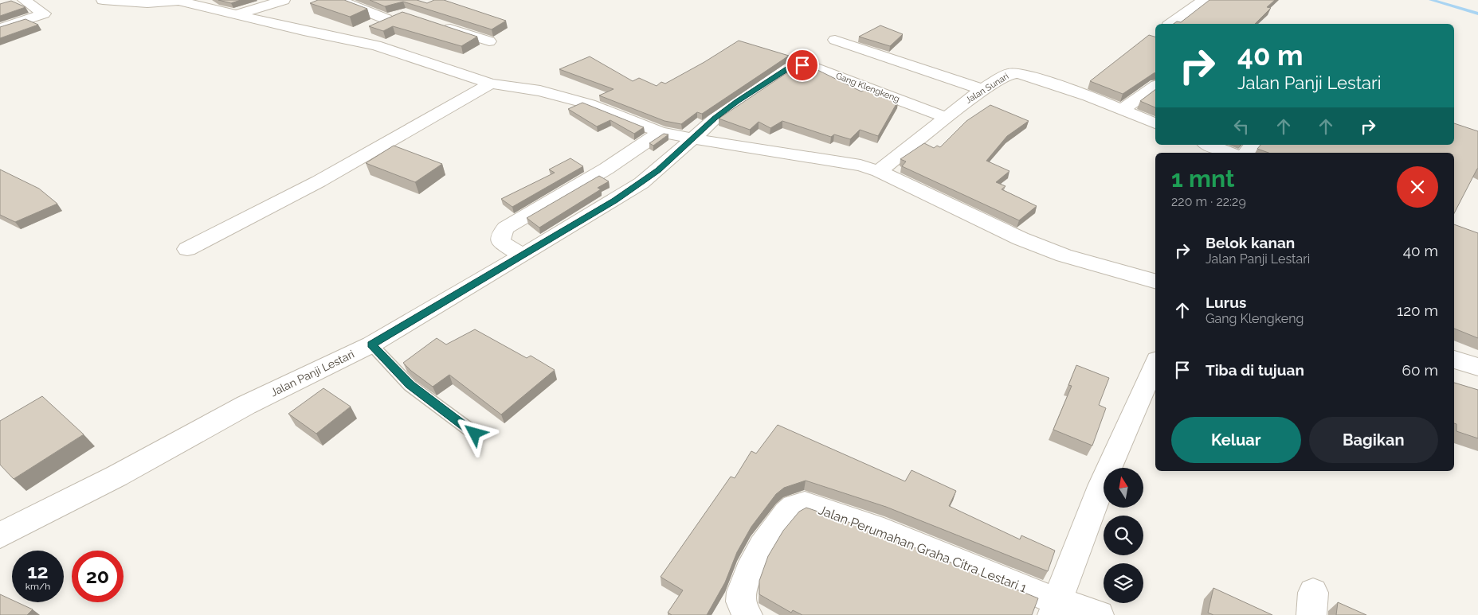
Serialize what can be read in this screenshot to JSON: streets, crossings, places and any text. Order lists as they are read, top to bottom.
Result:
{
  "streets": {
    "street": [
      "Gang Klengkeng",
      "Jalan Sunari",
      "Jalan Panji Lestari",
      "Jalan Perumahan Graha Citra Lestari 1"
    ]
  },
  "crossings": [
    ["Gang Klengkeng", "Jalan Sunari"],
    ["Gang Klengkeng", "Jalan Panji Lestari"]
  ],
  "north": "top",
  "page": {
    "turn": ["40 m", "Jalan Panji Lestari"],
    "heading": ["1 mnt", "220 m · 22:29"],
    "list": [
      {
        "name": "Belok kanan",
        "note": "Jalan Panji Lestari",
        "value": "40 m"
      },
      {
        "name": "Lurus",
        "note": "Gang Klengkeng",
        "value": "120 m"
      },
      {
        "name": "Tiba di tujuan",
        "value": "60 m"
      }
    ],
    "buttons": ["Keluar", "Bagikan"],
    "speed": "12 km/h",
    "limit": "20"
  }
}
